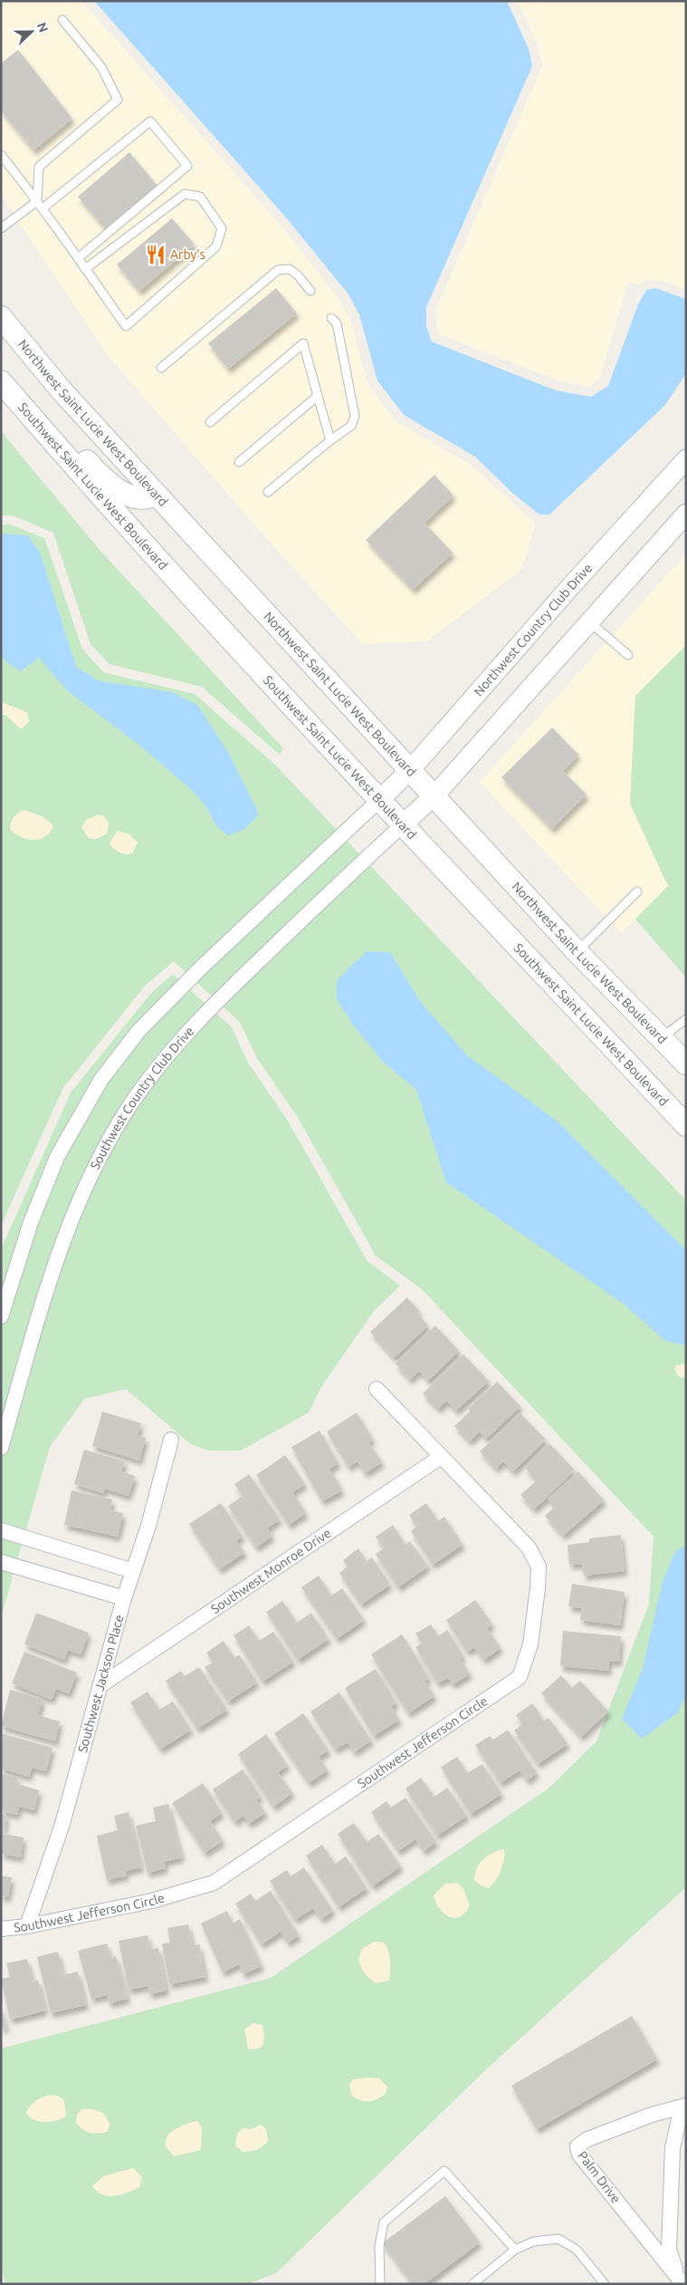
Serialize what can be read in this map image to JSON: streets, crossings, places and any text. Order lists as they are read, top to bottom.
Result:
{
  "streets": {
    "main road": ["Northwest Saint Lucie West Boulevard", "Southwest Saint Lucie West Boulevard"],
    "street": [
      "Northwest Country Club Drive",
      "Southwest Country Club Drive",
      "Southwest Monroe Drive",
      "Southwest Jackson Place",
      "Southwest Jefferson Circle",
      "Palm Drive"
    ]
  },
  "crossings": [
    ["Northwest Saint Lucie West Boulevard", "Northwest Country Club Drive"],
    ["Southwest Saint Lucie West Boulevard", "Northwest Country Club Drive"],
    ["Southwest Saint Lucie West Boulevard", "Southwest Country Club Drive"],
    ["Southwest Monroe Drive", "Southwest Jackson Place"],
    ["Southwest Monroe Drive", "Southwest Jefferson Circle"],
    ["Southwest Jackson Place", "Southwest Jefferson Circle"]
  ],
  "places": {
    "restaurant": ["Arby's"]
  },
  "north": "right"
}
